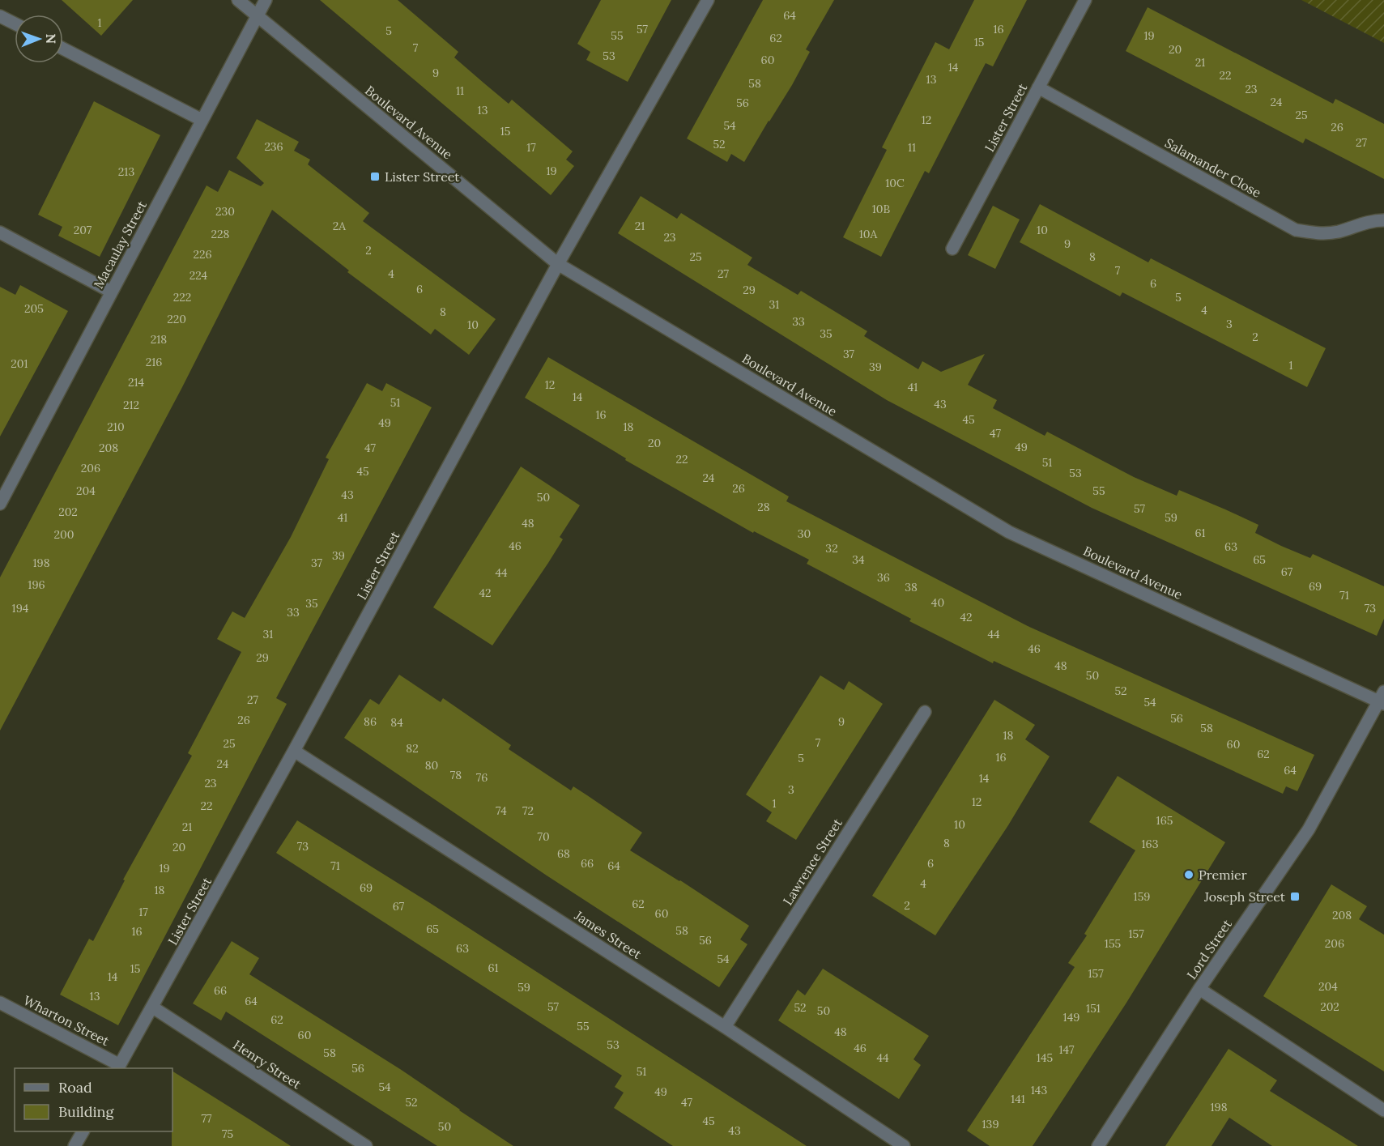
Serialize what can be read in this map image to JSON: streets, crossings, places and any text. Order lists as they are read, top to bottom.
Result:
{
  "streets": {
    "street": [
      "Lister Street",
      "Boulevard Avenue",
      "Salamander Close",
      "Macaulay Street",
      "Lawrence Street",
      "James Street",
      "Lord Street",
      "Wharton Street",
      "Henry Street"
    ]
  },
  "crossings": [
    ["Lister Street", "Boulevard Avenue"],
    ["Lister Street", "Salamander Close"],
    ["Lister Street", "James Street"],
    ["Lister Street", "Wharton Street"],
    ["Lister Street", "Henry Street"],
    ["Boulevard Avenue", "Macaulay Street"],
    ["Boulevard Avenue", "Lord Street"],
    ["Lawrence Street", "James Street"]
  ],
  "places": {
    "transit": ["Lister Street", "Joseph Street"],
    "other": ["Premier"]
  },
  "house_numbers": [
    "64",
    "1",
    "57",
    "16",
    "5",
    "55",
    "19",
    "62",
    "15",
    "7",
    "20",
    "53",
    "60",
    "21",
    "14",
    "9",
    "22",
    "13",
    "58",
    "23",
    "11",
    "24",
    "56",
    "13",
    "25",
    "12",
    "54",
    "26",
    "15",
    "27",
    "52",
    "236",
    "17",
    "11",
    "19",
    "213",
    "10C",
    "10B",
    "230",
    "2A",
    "21",
    "207",
    "10",
    "228",
    "10A",
    "23",
    "9",
    "2",
    "226",
    "25",
    "8",
    "7",
    "4",
    "27",
    "224",
    "6",
    "6",
    "29",
    "222",
    "5",
    "31",
    "205",
    "4",
    "8",
    "220",
    "33",
    "3",
    "10",
    "35",
    "2",
    "218",
    "37",
    "216",
    "201",
    "1",
    "39",
    "214",
    "12",
    "41",
    "14",
    "51",
    "43",
    "212",
    "16",
    "45",
    "49",
    "210",
    "18",
    "47",
    "20",
    "49",
    "208",
    "47",
    "22",
    "51",
    "206",
    "45",
    "53",
    "24",
    "26",
    "204",
    "55",
    "43",
    "50",
    "28",
    "57",
    "202",
    "41",
    "59",
    "48",
    "61",
    "30",
    "200",
    "46",
    "63",
    "32",
    "39",
    "34",
    "65",
    "198",
    "37",
    "67",
    "44",
    "36",
    "196",
    "69",
    "38",
    "42",
    "71",
    "40",
    "35",
    "194",
    "73",
    "33",
    "42",
    "31",
    "44",
    "46",
    "29",
    "48",
    "50",
    "52",
    "27",
    "54",
    "56",
    "26",
    "86",
    "9",
    "84",
    "58",
    "18",
    "7",
    "25",
    "60",
    "82",
    "62",
    "16",
    "5",
    "24",
    "80",
    "64",
    "78",
    "76",
    "14",
    "23",
    "3",
    "12",
    "1",
    "22",
    "74",
    "72",
    "165",
    "10",
    "21",
    "70",
    "8",
    "163",
    "73",
    "20",
    "68",
    "66",
    "6",
    "71",
    "64",
    "19",
    "4",
    "69",
    "18",
    "159",
    "62",
    "2",
    "67",
    "17",
    "60",
    "208",
    "65",
    "58",
    "16",
    "157",
    "56",
    "155",
    "206",
    "63",
    "54",
    "61",
    "15",
    "157",
    "14",
    "204",
    "59",
    "66",
    "13",
    "64",
    "57",
    "202",
    "52",
    "151",
    "50",
    "149",
    "62",
    "55",
    "48",
    "60",
    "53",
    "46",
    "147",
    "58",
    "44",
    "145",
    "56",
    "51",
    "54",
    "143",
    "49",
    "141",
    "52",
    "47",
    "198",
    "77",
    "45",
    "139",
    "50",
    "43",
    "75"
  ],
  "legend": ["Road", "Building"],
  "north": "right"
}
